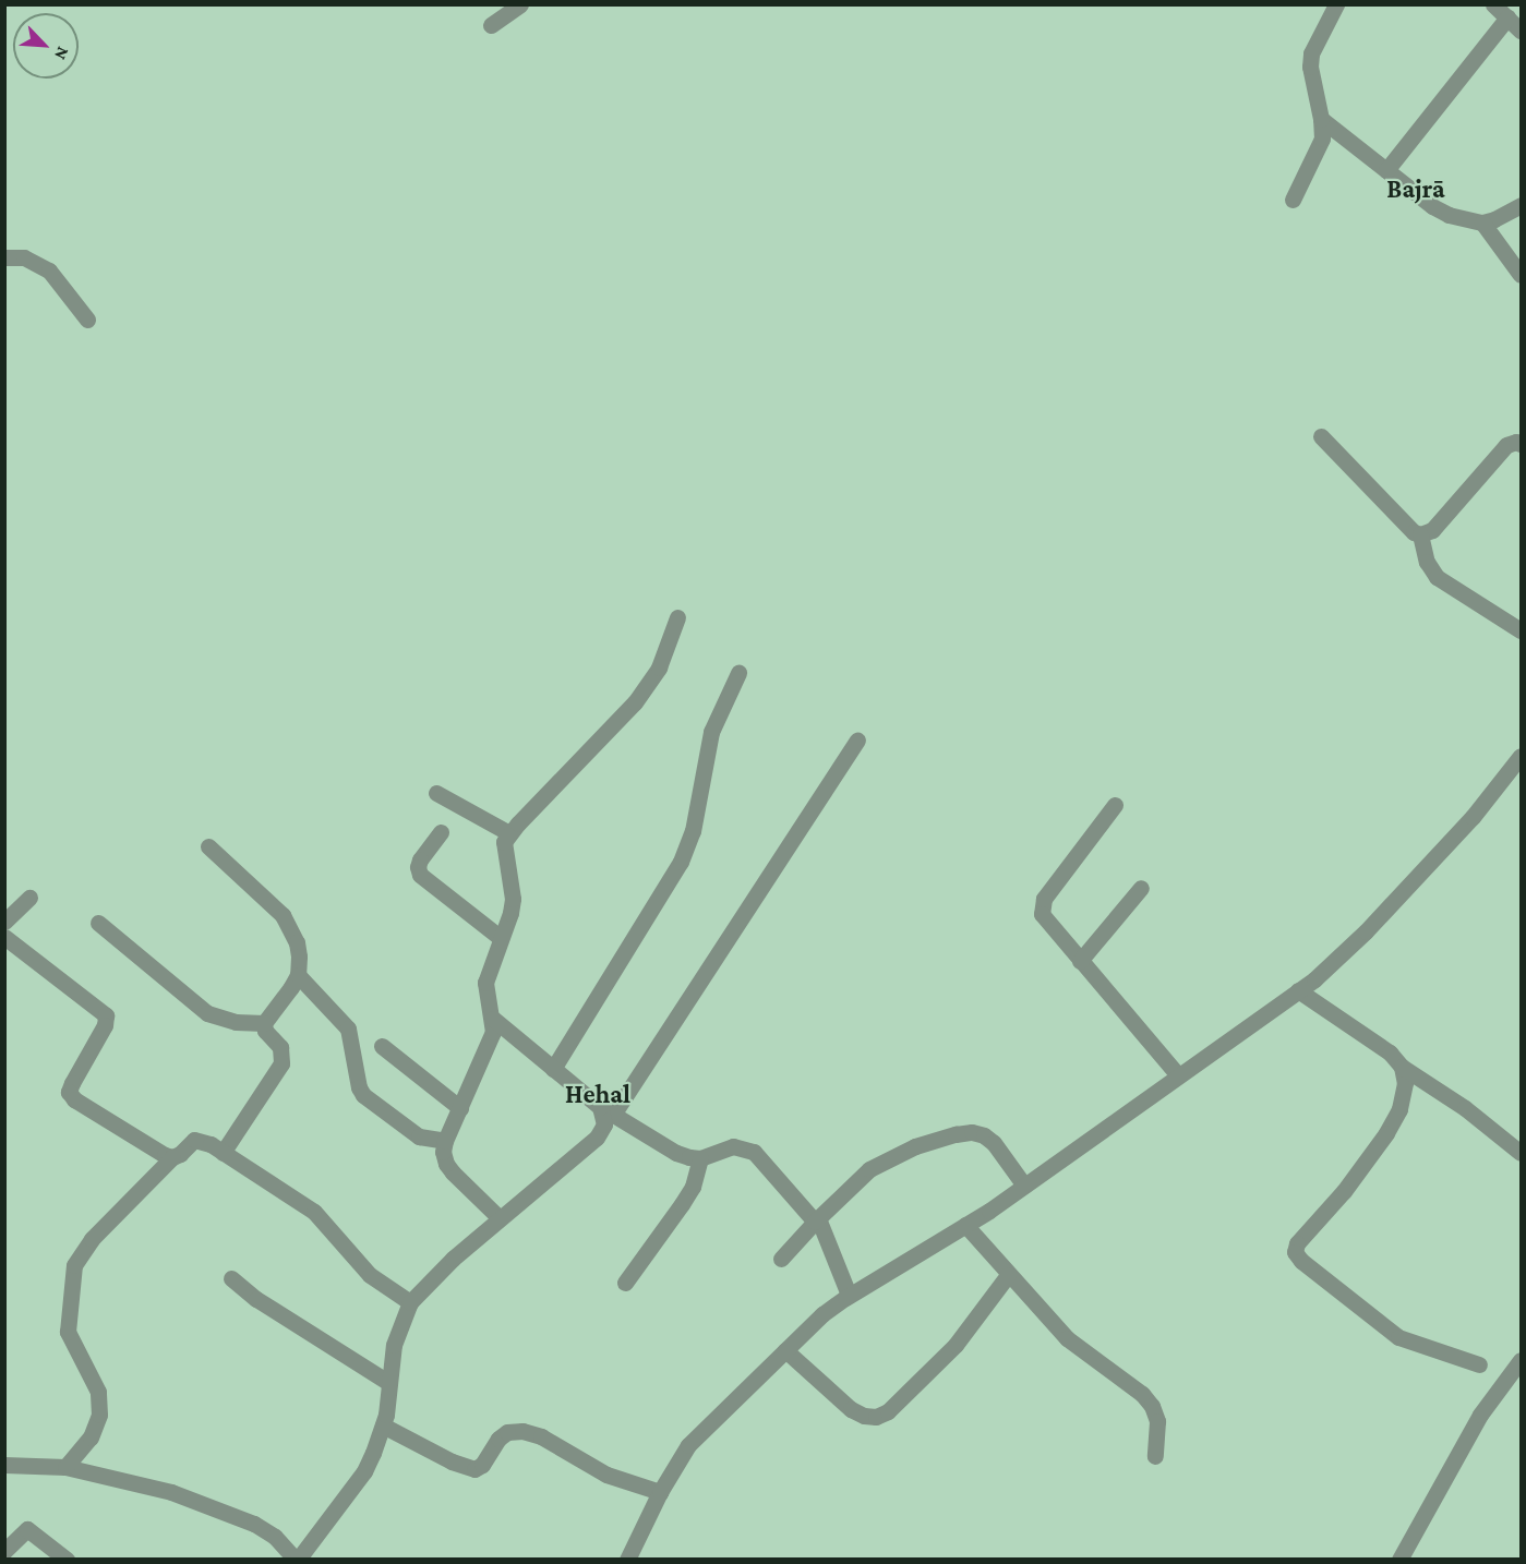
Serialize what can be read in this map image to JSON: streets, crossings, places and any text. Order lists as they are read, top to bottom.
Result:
{
  "districts": ["Bajrā", "Hehal"],
  "north": "bottom right"
}
